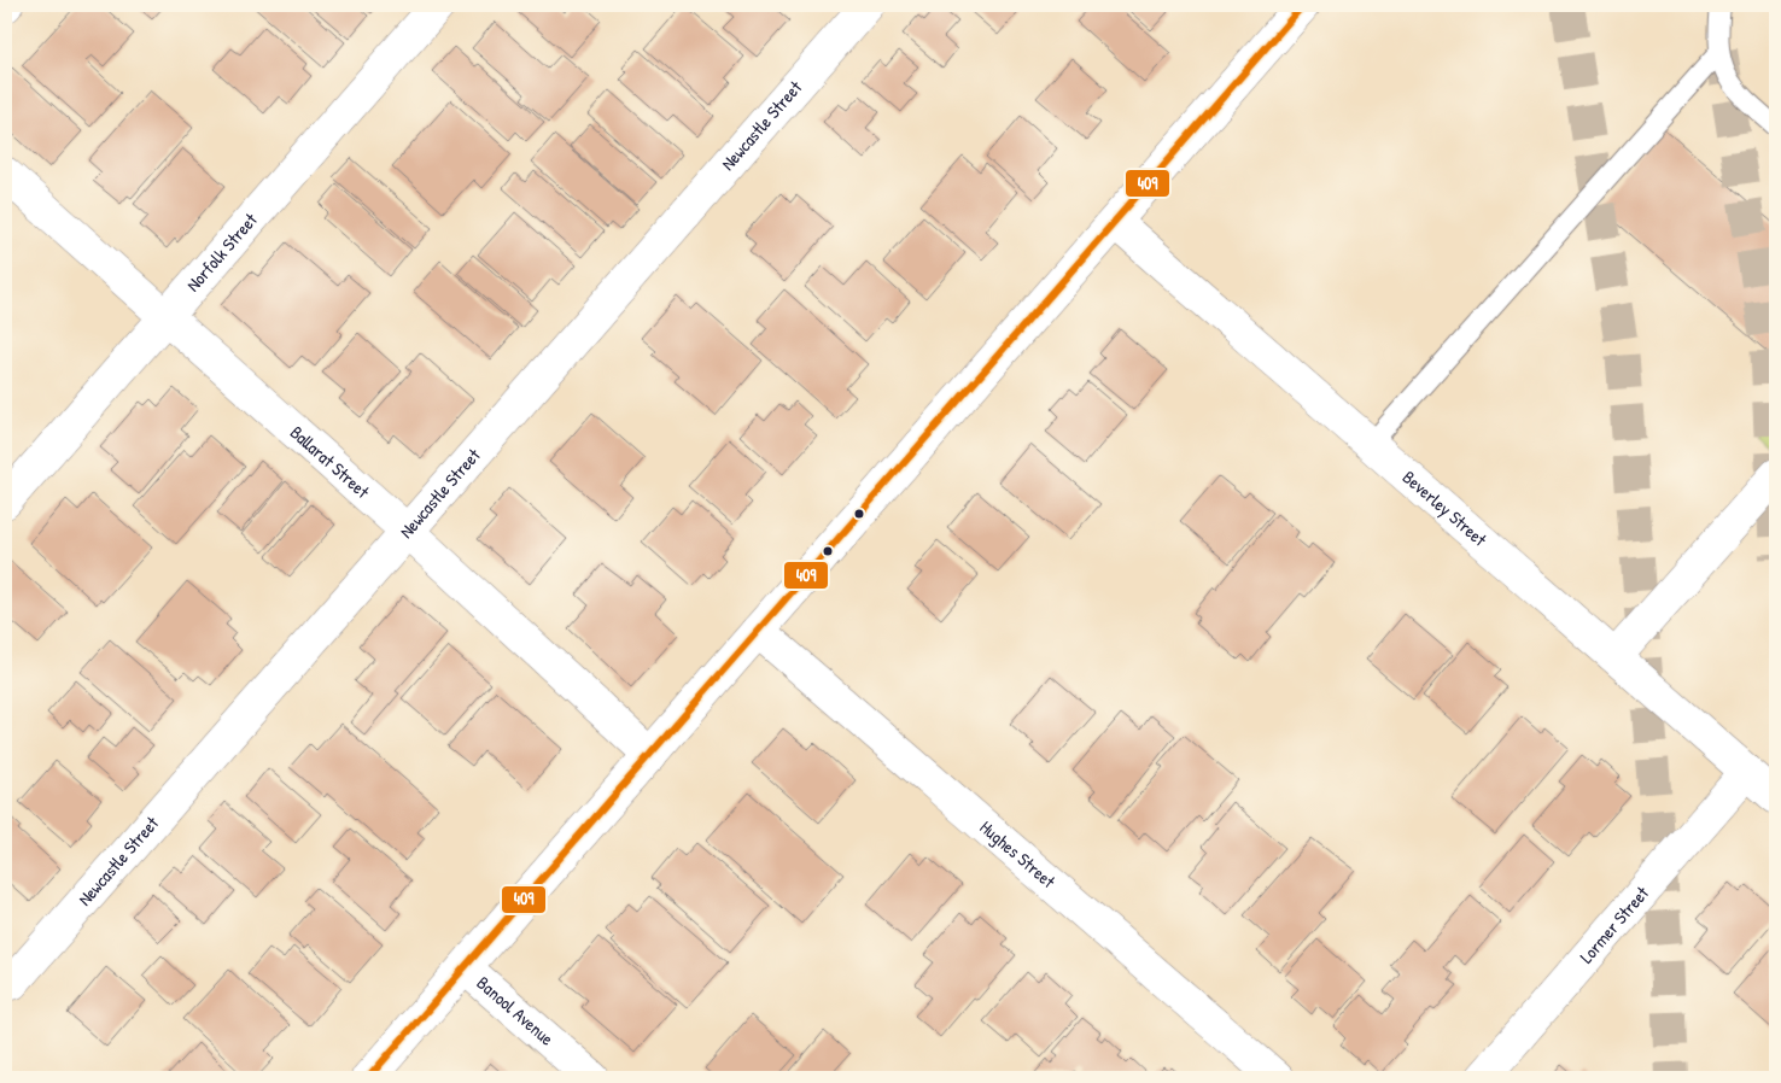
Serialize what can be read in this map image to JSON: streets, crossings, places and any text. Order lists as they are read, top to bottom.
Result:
{
  "streets": {
    "street": [
      "Newcastle Street",
      "Norfolk Street",
      "Ballarat Street",
      "Beverley Street",
      "Hughes Street",
      "Lormer Street",
      "Banool Avenue"
    ]
  },
  "crossings": [
    ["Newcastle Street", "Ballarat Street"],
    ["Norfolk Street", "Ballarat Street"],
    ["Beverley Street", "Lormer Street"]
  ],
  "lines": ["transit line 409"]
}
